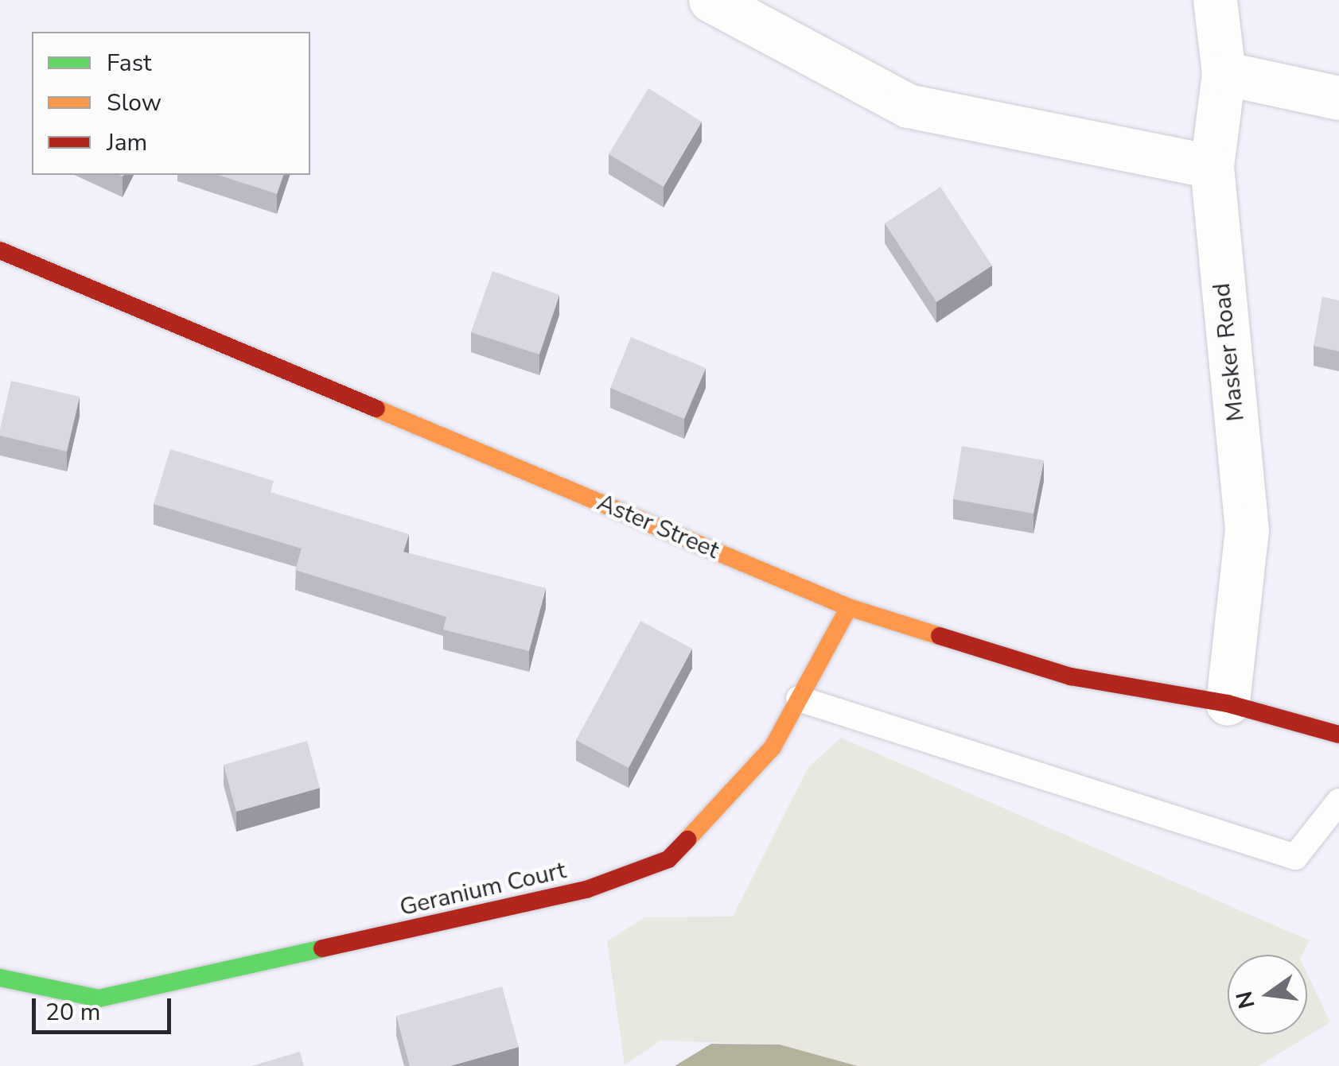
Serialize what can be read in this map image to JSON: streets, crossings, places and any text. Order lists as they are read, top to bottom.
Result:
{
  "streets": {
    "street": ["Masker Road", "Aster Street", "Geranium Court"]
  },
  "crossings": [
    ["Masker Road", "Aster Street"],
    ["Aster Street", "Geranium Court"]
  ],
  "legend": ["Fast", "Slow", "Jam"],
  "scale_bar": "20 m",
  "north": "left"
}
